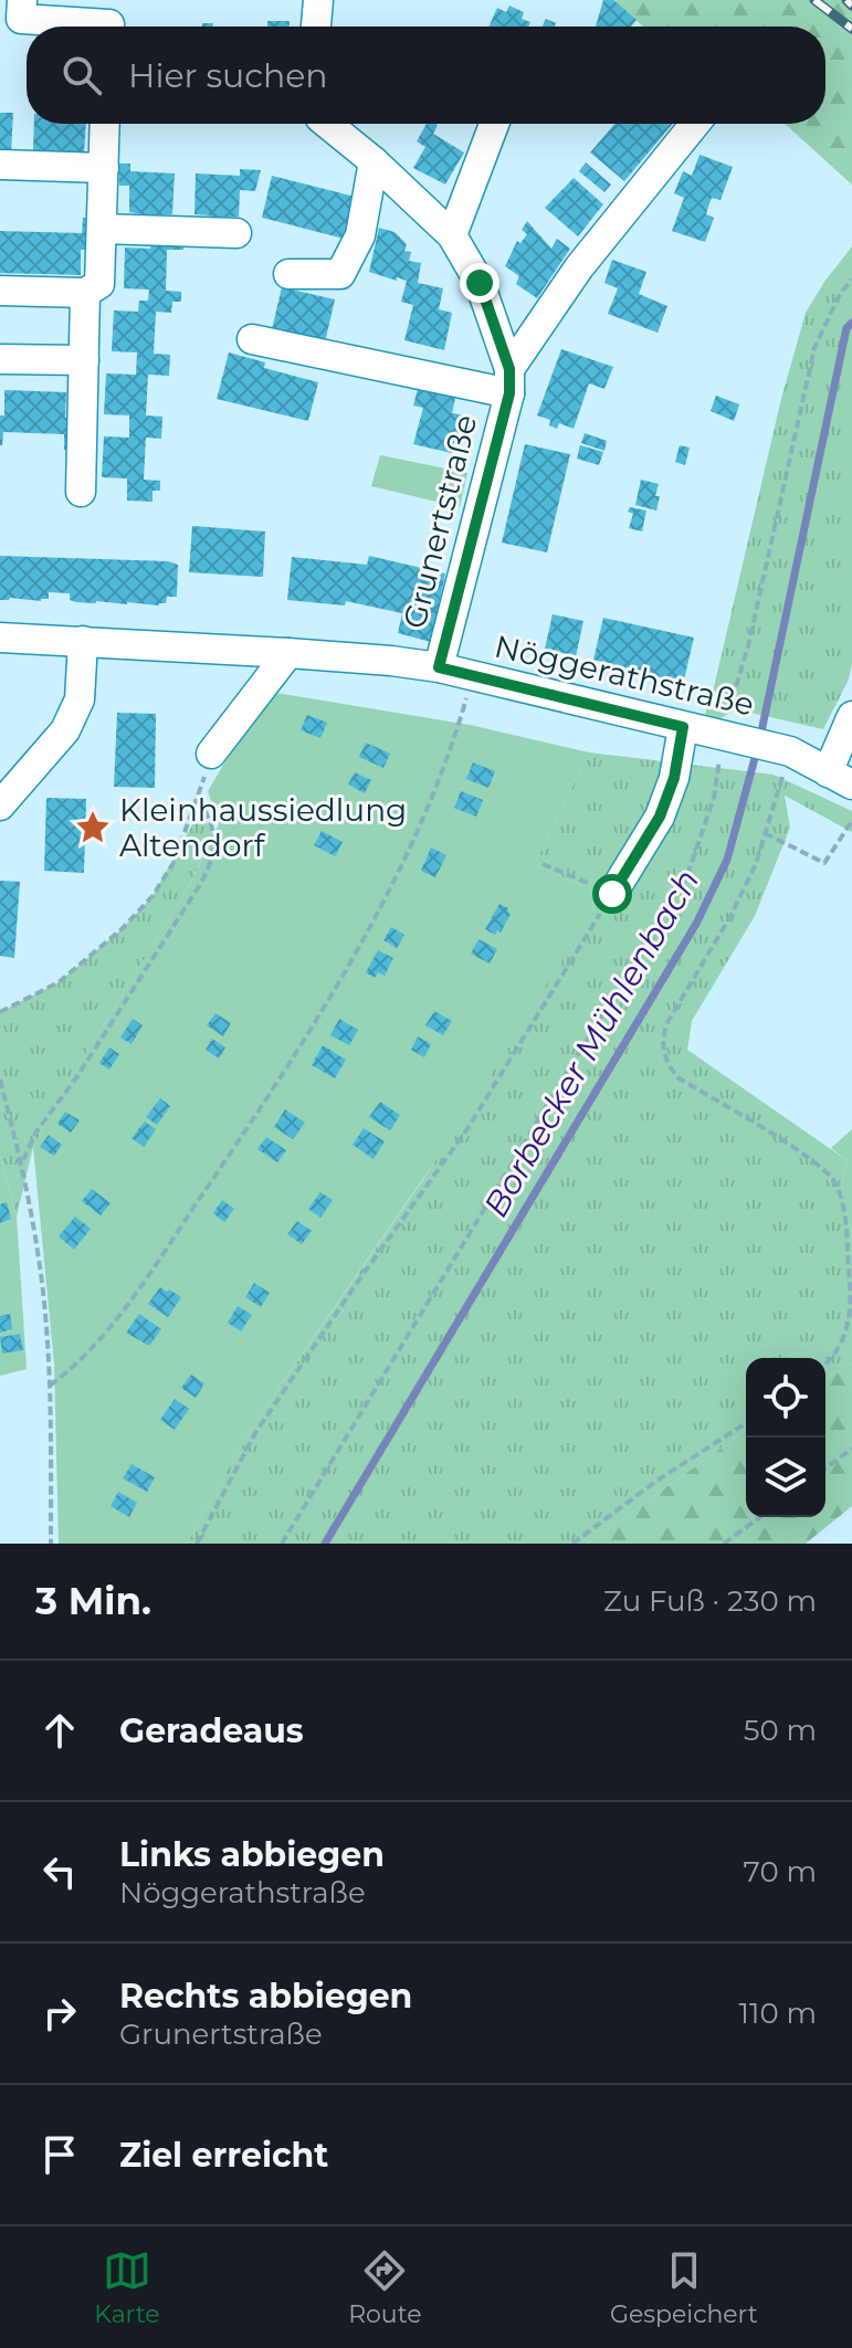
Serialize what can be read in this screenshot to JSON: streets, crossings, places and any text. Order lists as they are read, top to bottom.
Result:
{
  "streets": {
    "street": ["Grunertstraße", "Nöggerathstraße"]
  },
  "crossings": [
    ["Grunertstraße", "Nöggerathstraße"]
  ],
  "water": ["Borbecker Mühlenbach"],
  "places": {
    "place": ["Kleinhaussiedlung Altendorf"]
  },
  "page": {
    "search": "Hier suchen",
    "heading": ["3 Min.", "Zu Fuß · 230 m"],
    "list": [
      ["Geradeaus", "50 m"],
      ["Links abbiegen", "Nöggerathstraße", "70 m"],
      ["Rechts abbiegen", "Grunertstraße", "110 m"],
      "Ziel erreicht"
    ],
    "nav": ["Karte", "Route", "Gespeichert"]
  }
}
